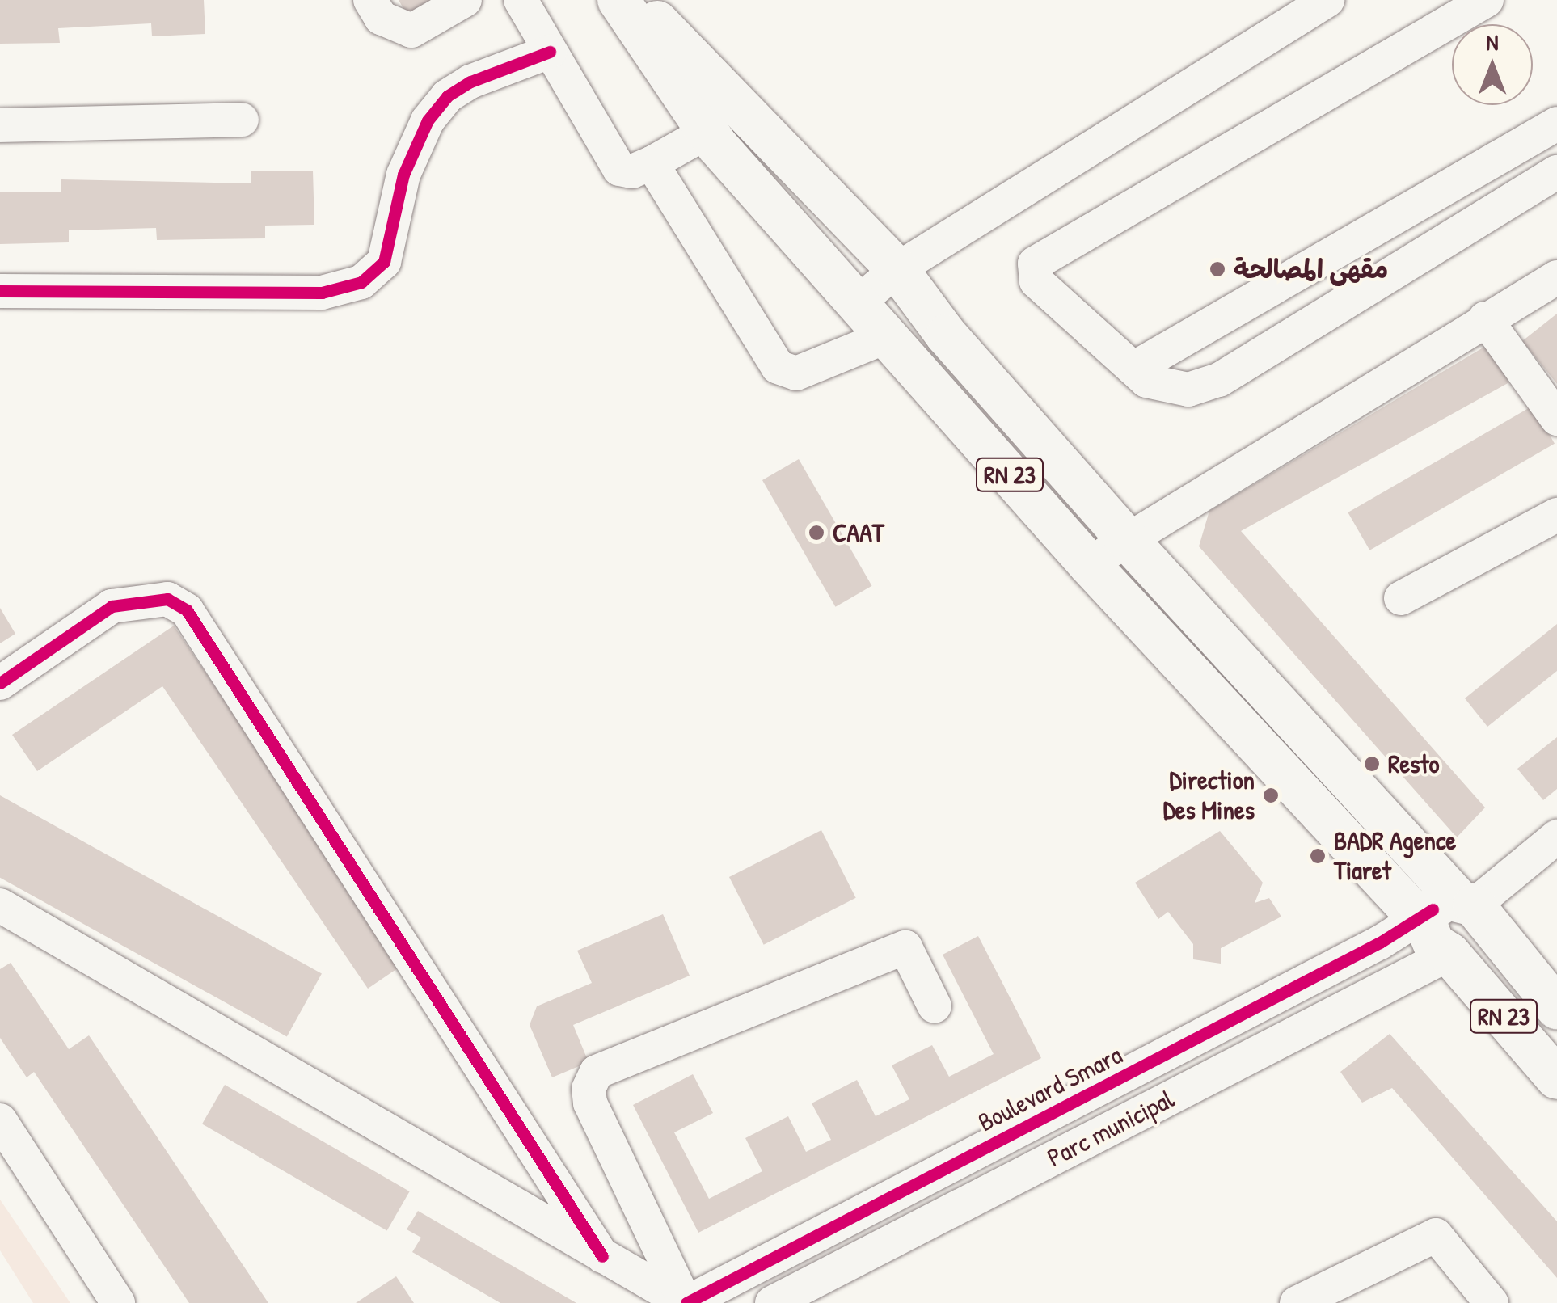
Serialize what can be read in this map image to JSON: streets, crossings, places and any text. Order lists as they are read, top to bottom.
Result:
{
  "streets": {
    "main road": ["RN 23"],
    "street": ["Boulevard Smara", "Parc municipal"]
  },
  "crossings": [
    ["RN 23", "Boulevard Smara"],
    ["RN 23", "Parc municipal"],
    ["Boulevard Smara", "Parc municipal"]
  ],
  "places": [
    "مقهى المصالحة",
    "CAAT",
    "Resto",
    "Direction Des Mines",
    "BADR Agence Tiaret"
  ],
  "north": "top"
}
